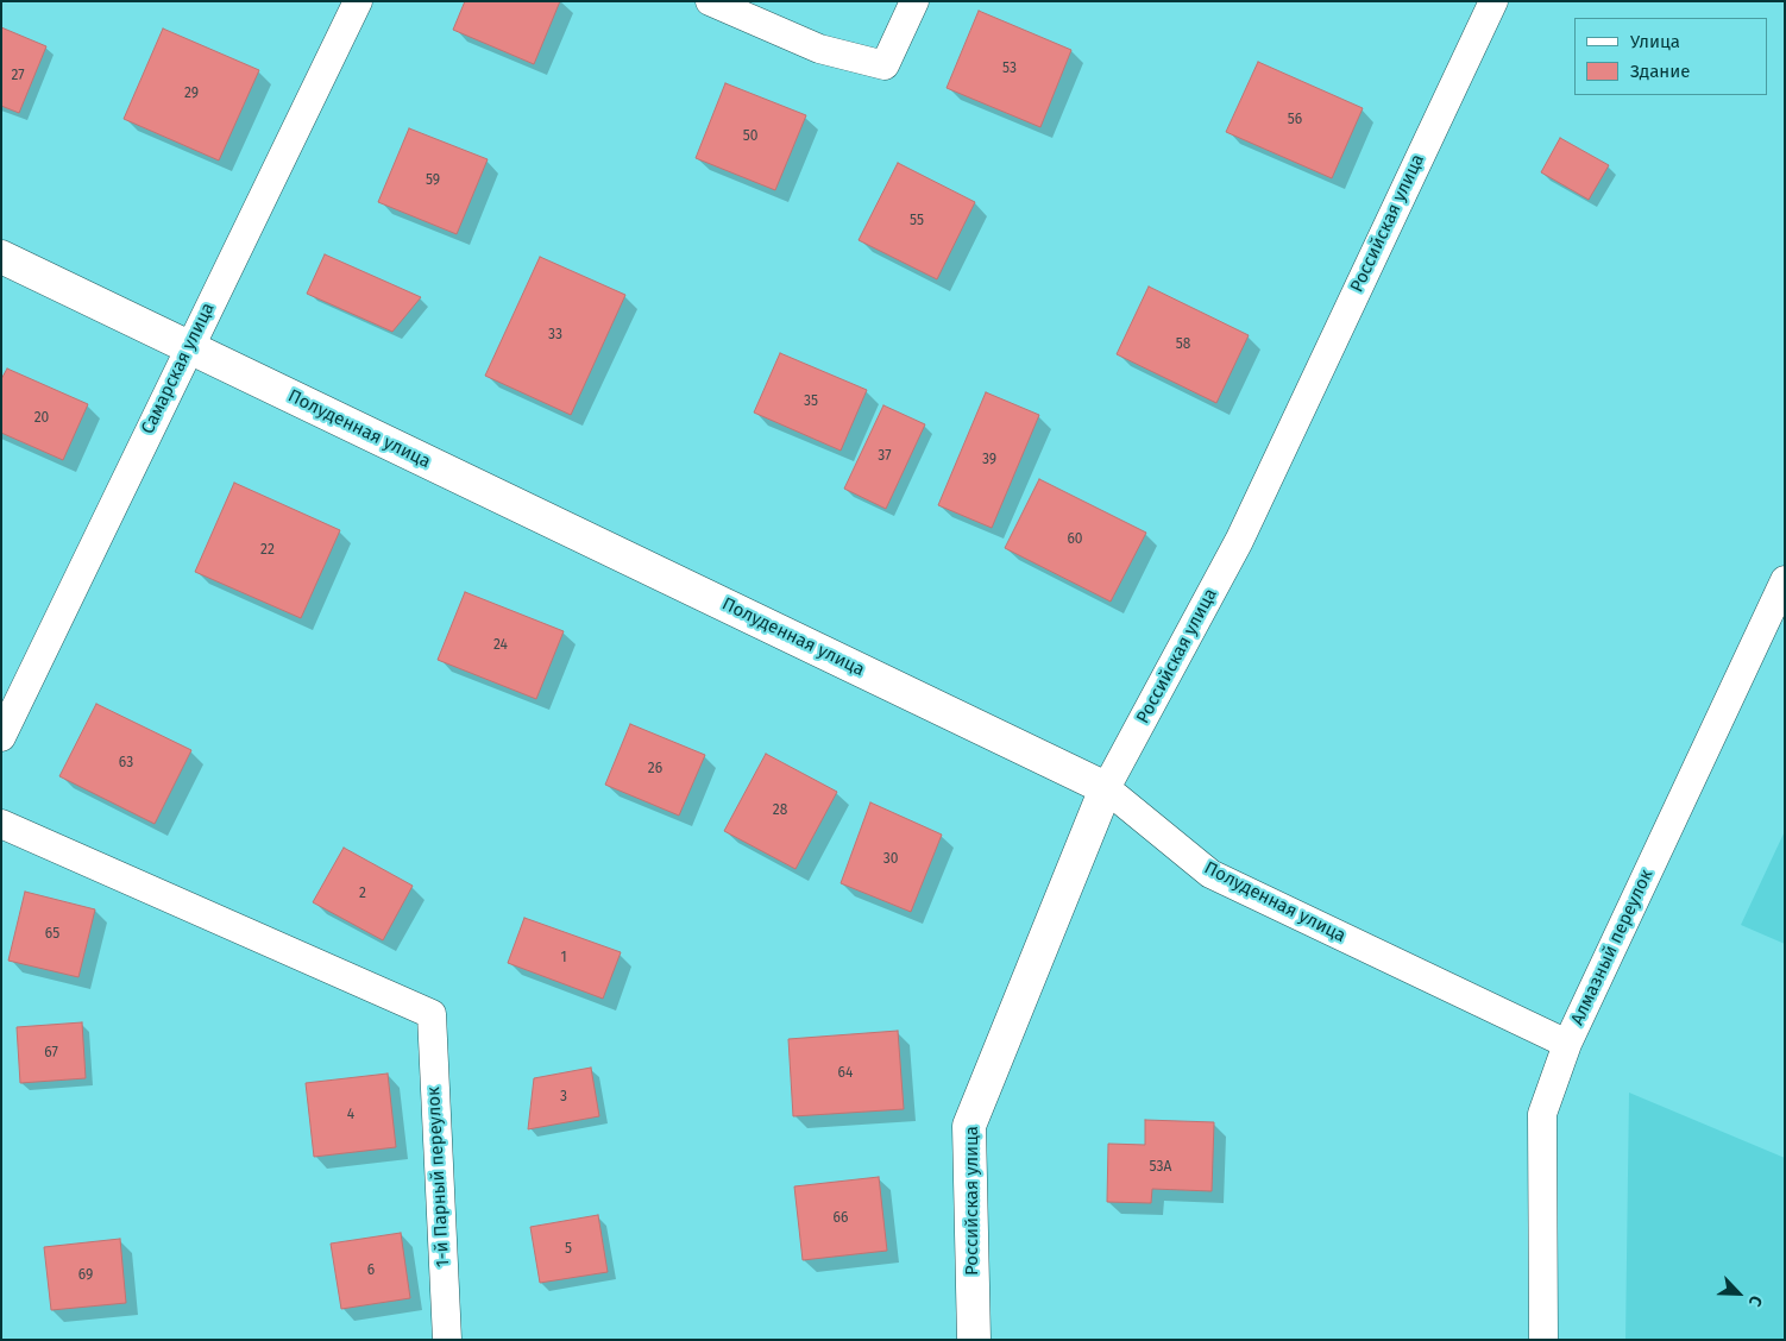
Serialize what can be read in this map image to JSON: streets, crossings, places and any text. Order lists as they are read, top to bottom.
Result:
{
  "streets": {
    "street": [
      "Российская улица",
      "Самарская улица",
      "Полуденная улица",
      "Алмазный переулок",
      "1-й Парный переулок"
    ]
  },
  "crossings": [
    ["Российская улица", "Полуденная улица"],
    ["Самарская улица", "Полуденная улица"],
    ["Полуденная улица", "Алмазный переулок"]
  ],
  "house_numbers": [
    "53",
    "27",
    "29",
    "56",
    "50",
    "59",
    "55",
    "33",
    "58",
    "35",
    "20",
    "37",
    "39",
    "60",
    "22",
    "24",
    "63",
    "26",
    "28",
    "30",
    "2",
    "65",
    "1",
    "67",
    "64",
    "3",
    "4",
    "53А",
    "66",
    "5",
    "6",
    "69"
  ],
  "legend": ["Улица", "Здание"],
  "north": "bottom right"
}
